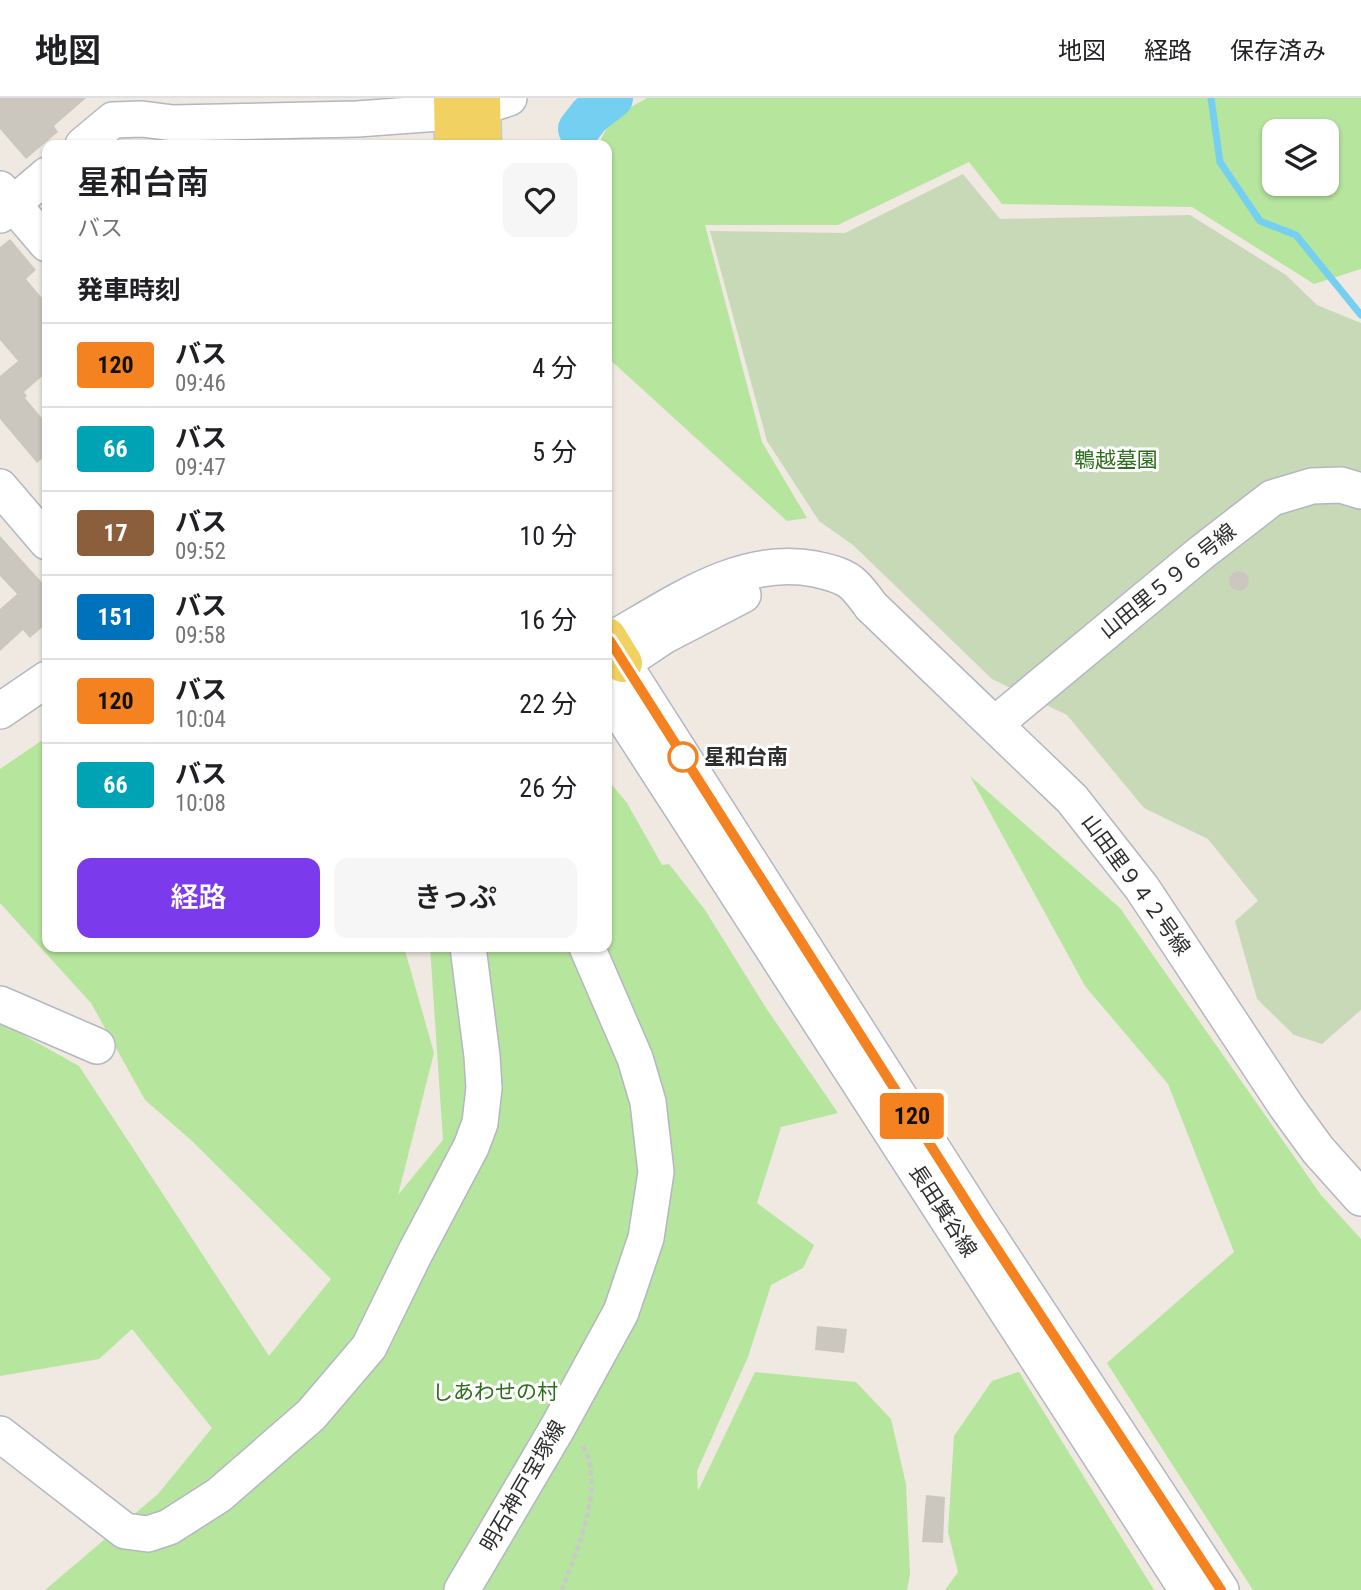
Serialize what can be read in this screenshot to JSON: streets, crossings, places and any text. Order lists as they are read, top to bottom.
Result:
{
  "streets": {
    "street": [
      "山田里５９６号線",
      "山田里９４２号線",
      "長田箕谷線",
      "明石神戸宝塚線"
    ]
  },
  "crossings": [
    ["山田里５９６号線", "山田里９４２号線"]
  ],
  "parks": ["鵯越墓園", "しあわせの村"],
  "places": ["星和台南"],
  "lines": ["bus line 120"],
  "page": {
    "header": "地図",
    "nav": ["地図", "経路", "保存済み"],
    "on_map": "120",
    "heading": [
      ["星和台南", "バス"],
      "発車時刻"
    ],
    "list": [
      {
        "mark": "120",
        "name": "バス",
        "note": "09:46",
        "value": "4 分"
      },
      {
        "mark": "66",
        "name": "バス",
        "note": "09:47",
        "value": "5 分"
      },
      {
        "mark": "17",
        "name": "バス",
        "note": "09:52",
        "value": "10 分"
      },
      {
        "mark": "151",
        "name": "バス",
        "note": "09:58",
        "value": "16 分"
      },
      {
        "mark": "120",
        "name": "バス",
        "note": "10:04",
        "value": "22 分"
      },
      {
        "mark": "66",
        "name": "バス",
        "note": "10:08",
        "value": "26 分"
      }
    ],
    "buttons": ["経路", "きっぷ"]
  }
}
